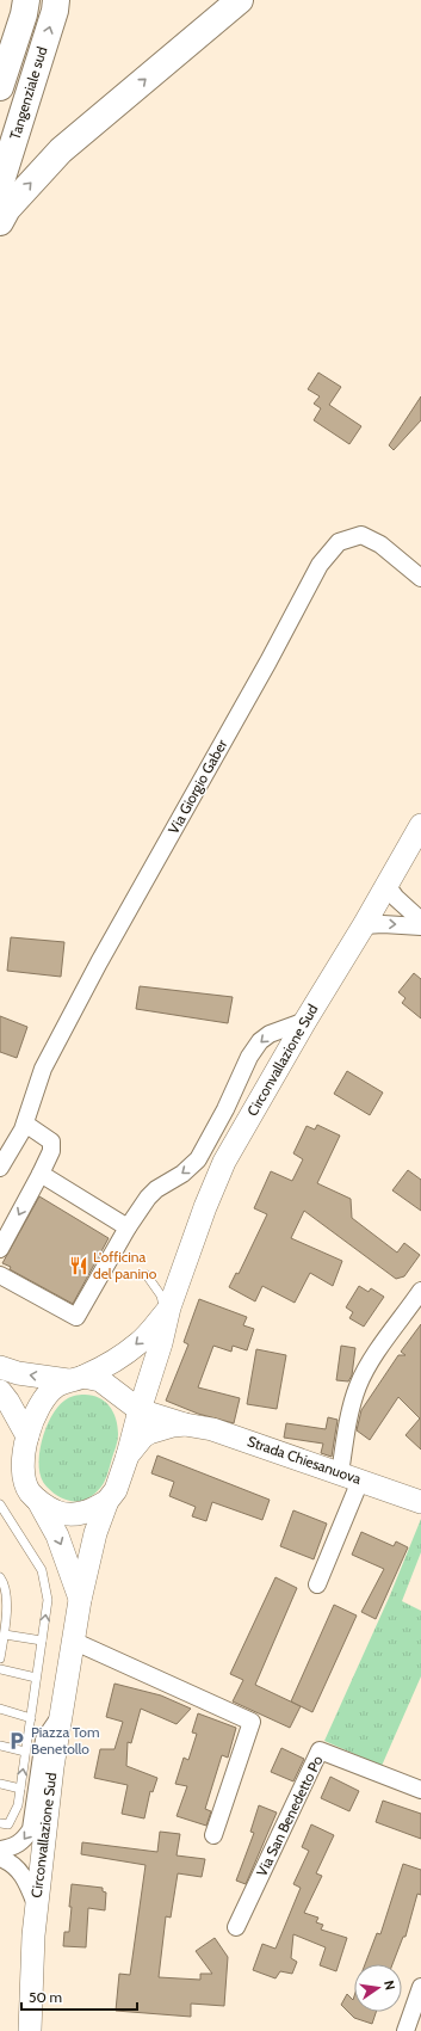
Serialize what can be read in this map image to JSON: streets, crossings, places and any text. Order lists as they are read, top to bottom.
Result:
{
  "streets": {
    "highway": ["Tangenziale sud"],
    "main road": ["Circonvallazione Sud", "Strada Chiesanuova"],
    "street": ["Via Giorgio Gaber", "Via San Benedetto Po"]
  },
  "crossings": [
    ["Circonvallazione Sud", "Strada Chiesanuova"]
  ],
  "places": {
    "restaurant": ["L'officina del panino"],
    "parking": ["Piazza Tom Benetollo"]
  },
  "scale_bar": "50 m",
  "north": "right"
}
